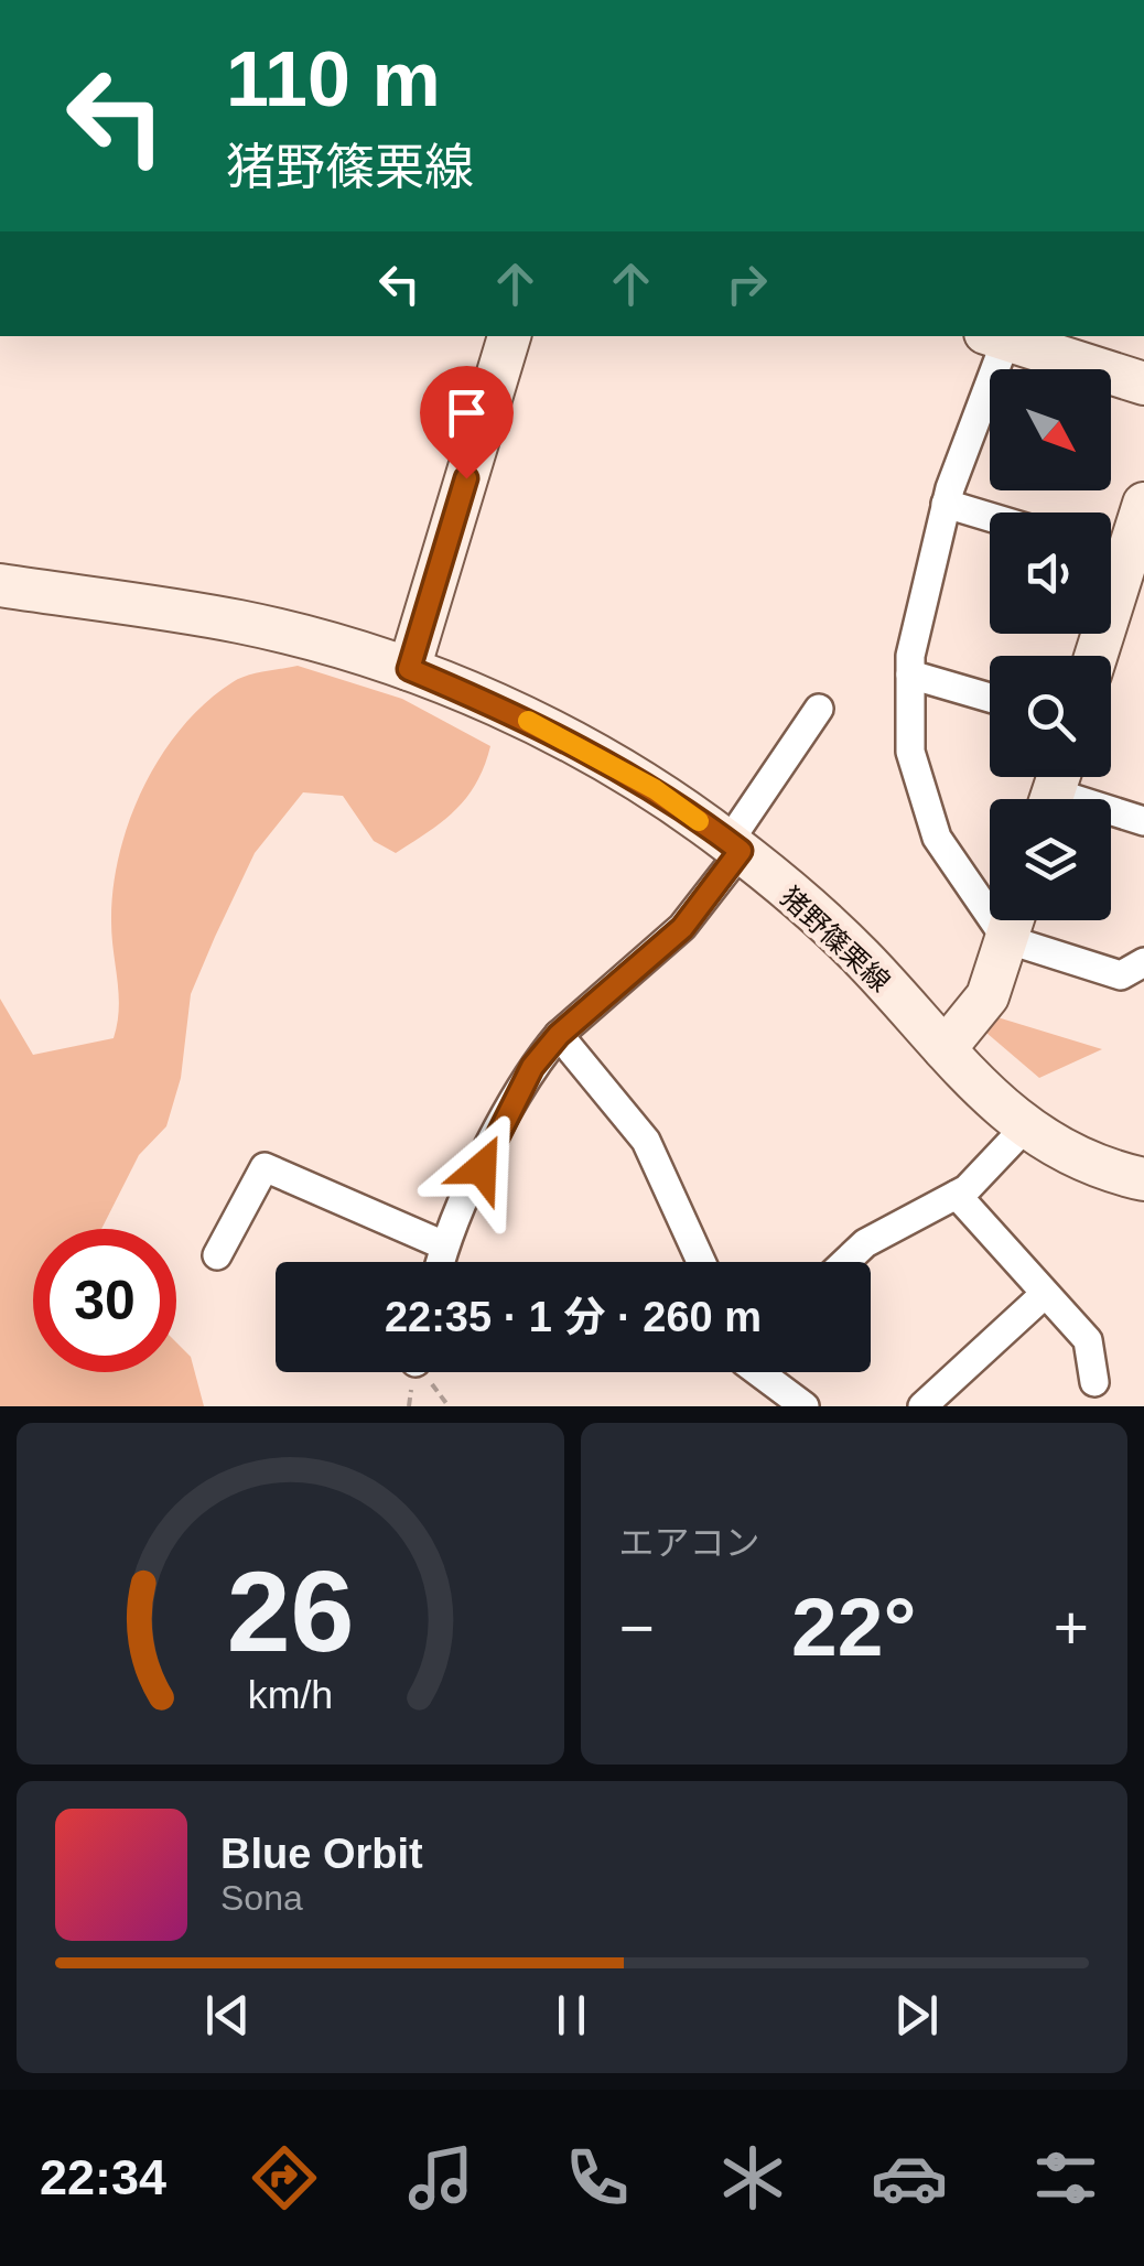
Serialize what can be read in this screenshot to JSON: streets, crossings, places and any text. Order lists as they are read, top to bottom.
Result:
{
  "streets": {
    "main road": ["猪野篠栗線"]
  },
  "north": "bottom right",
  "page": {
    "turn": ["110 m", "猪野篠栗線"],
    "limit": "30",
    "trip": "22:35 · 1 分 · 260 m",
    "tile": "エアコン",
    "heat": ["−", "22°", "+"],
    "song": ["Blue Orbit", "Sona"],
    "tabs": "22:34",
    "gauge": ["26", "km/h"]
  }
}
